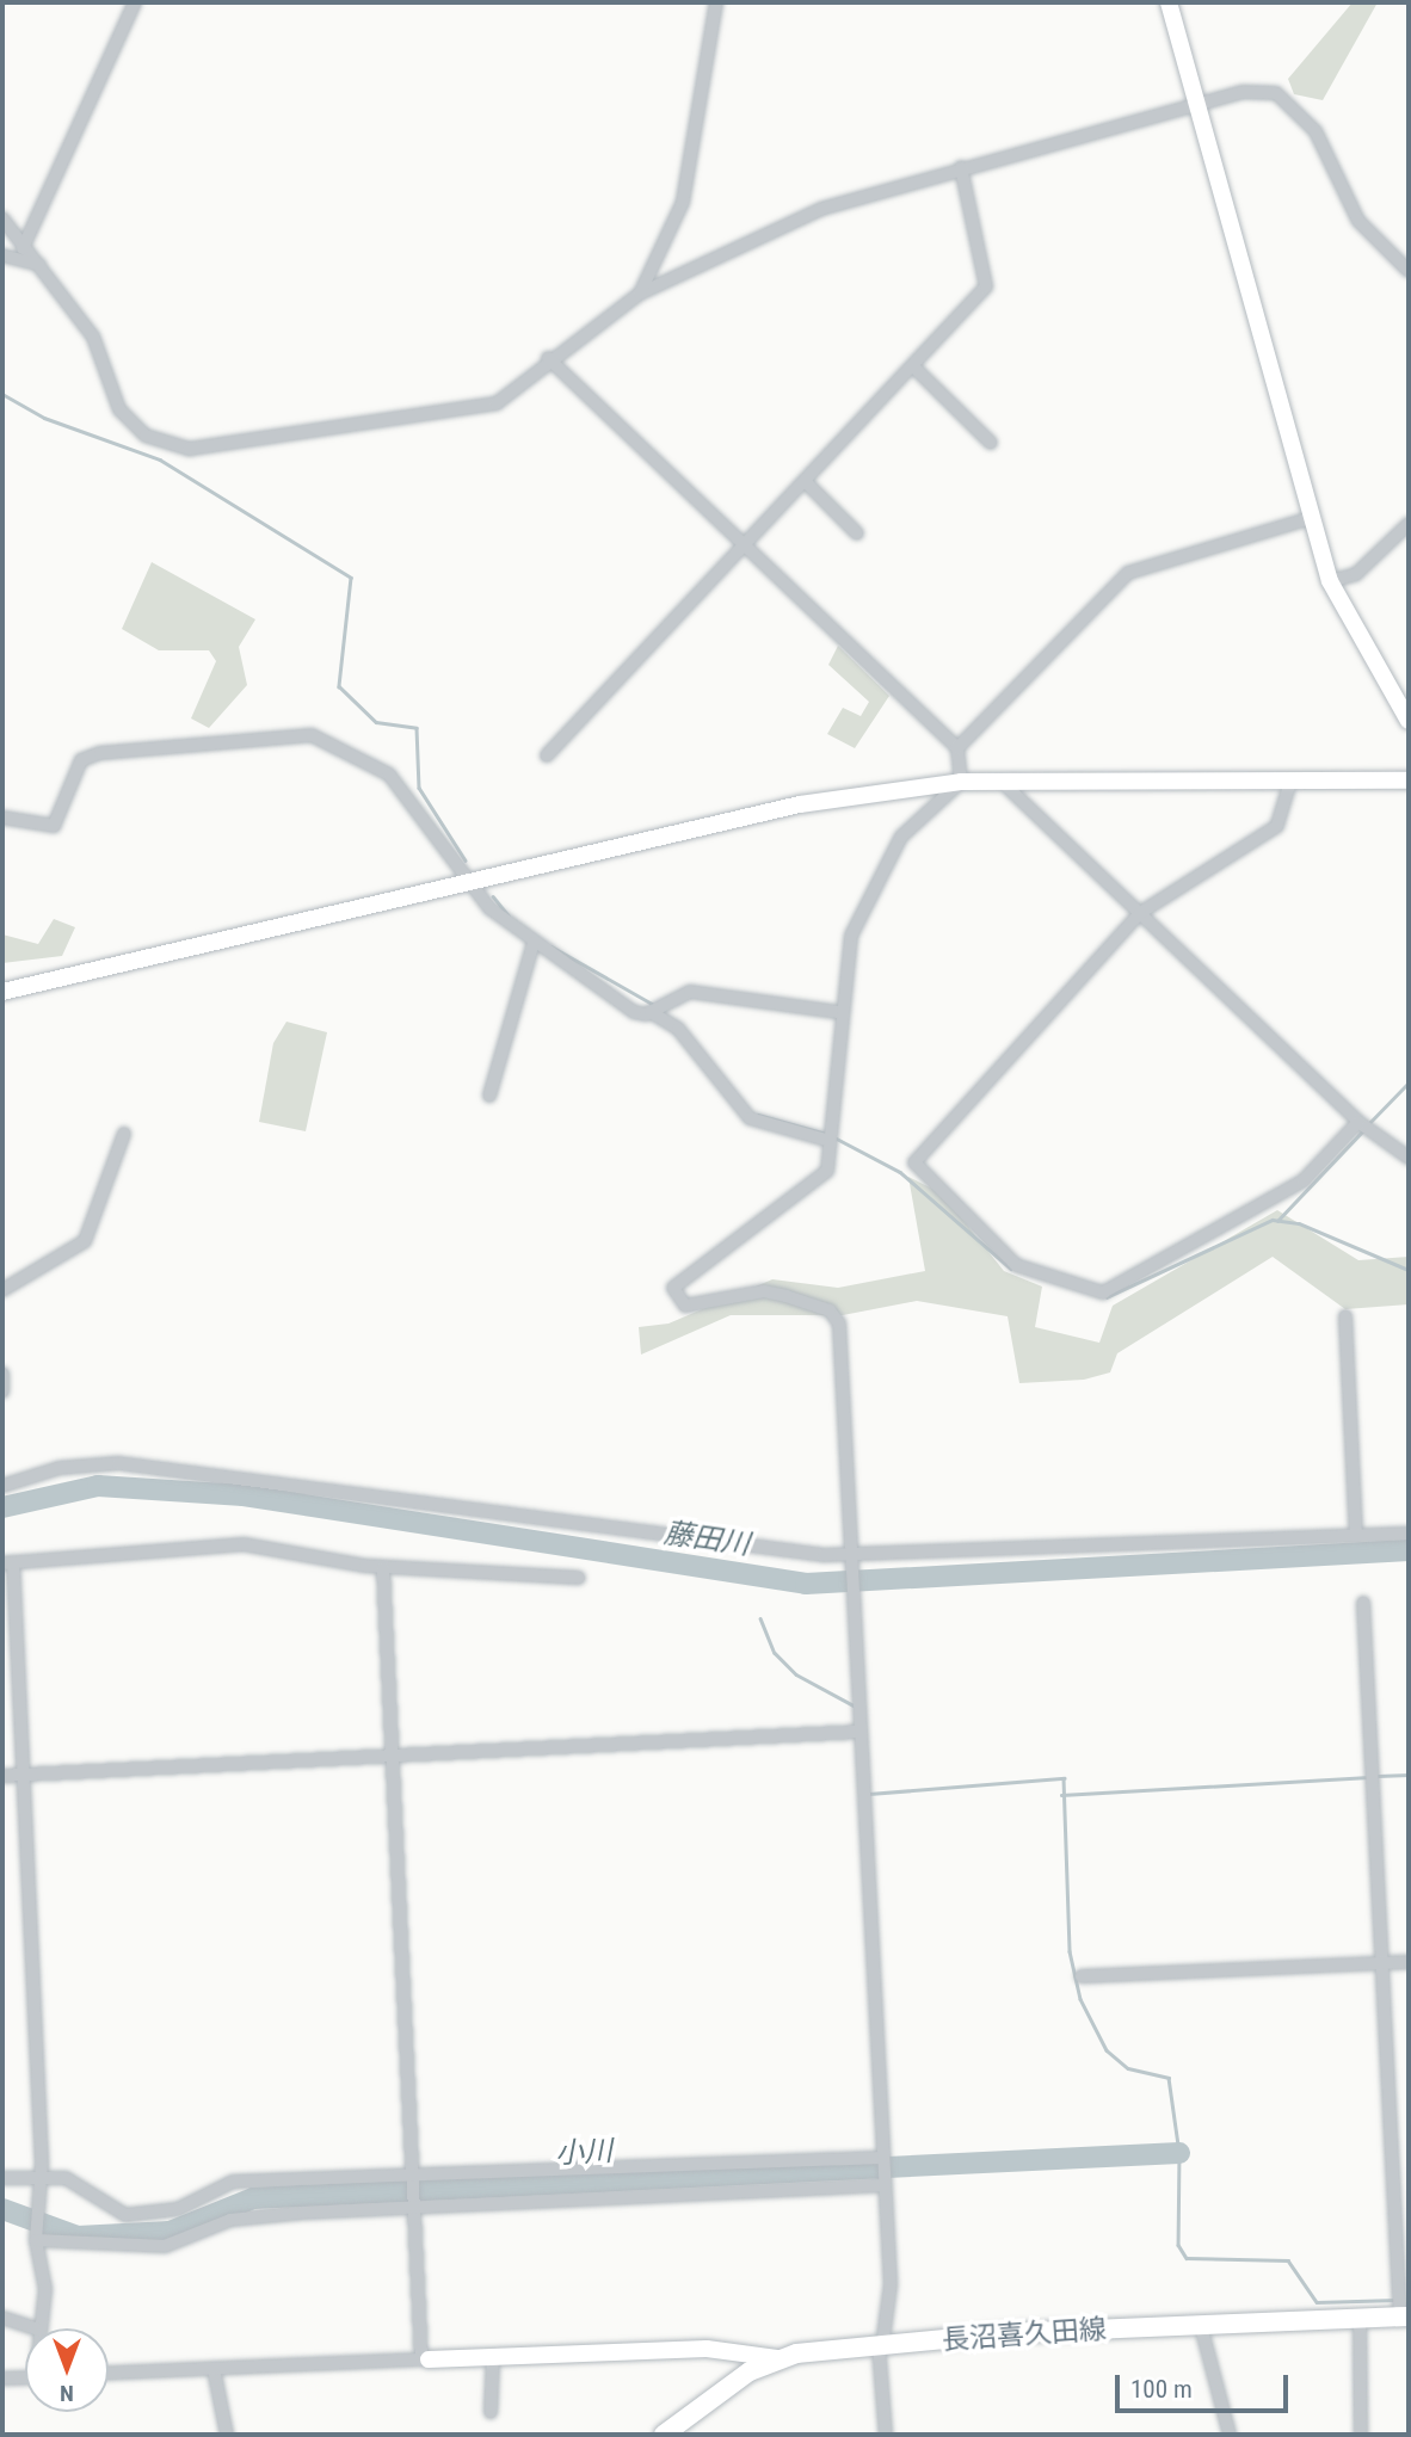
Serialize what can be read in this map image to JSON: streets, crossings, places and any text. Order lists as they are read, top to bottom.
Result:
{
  "streets": {
    "main road": ["長沼喜久田線"]
  },
  "water": ["藤田川", "小川"],
  "scale_bar": "100 m",
  "north": "bottom"
}
